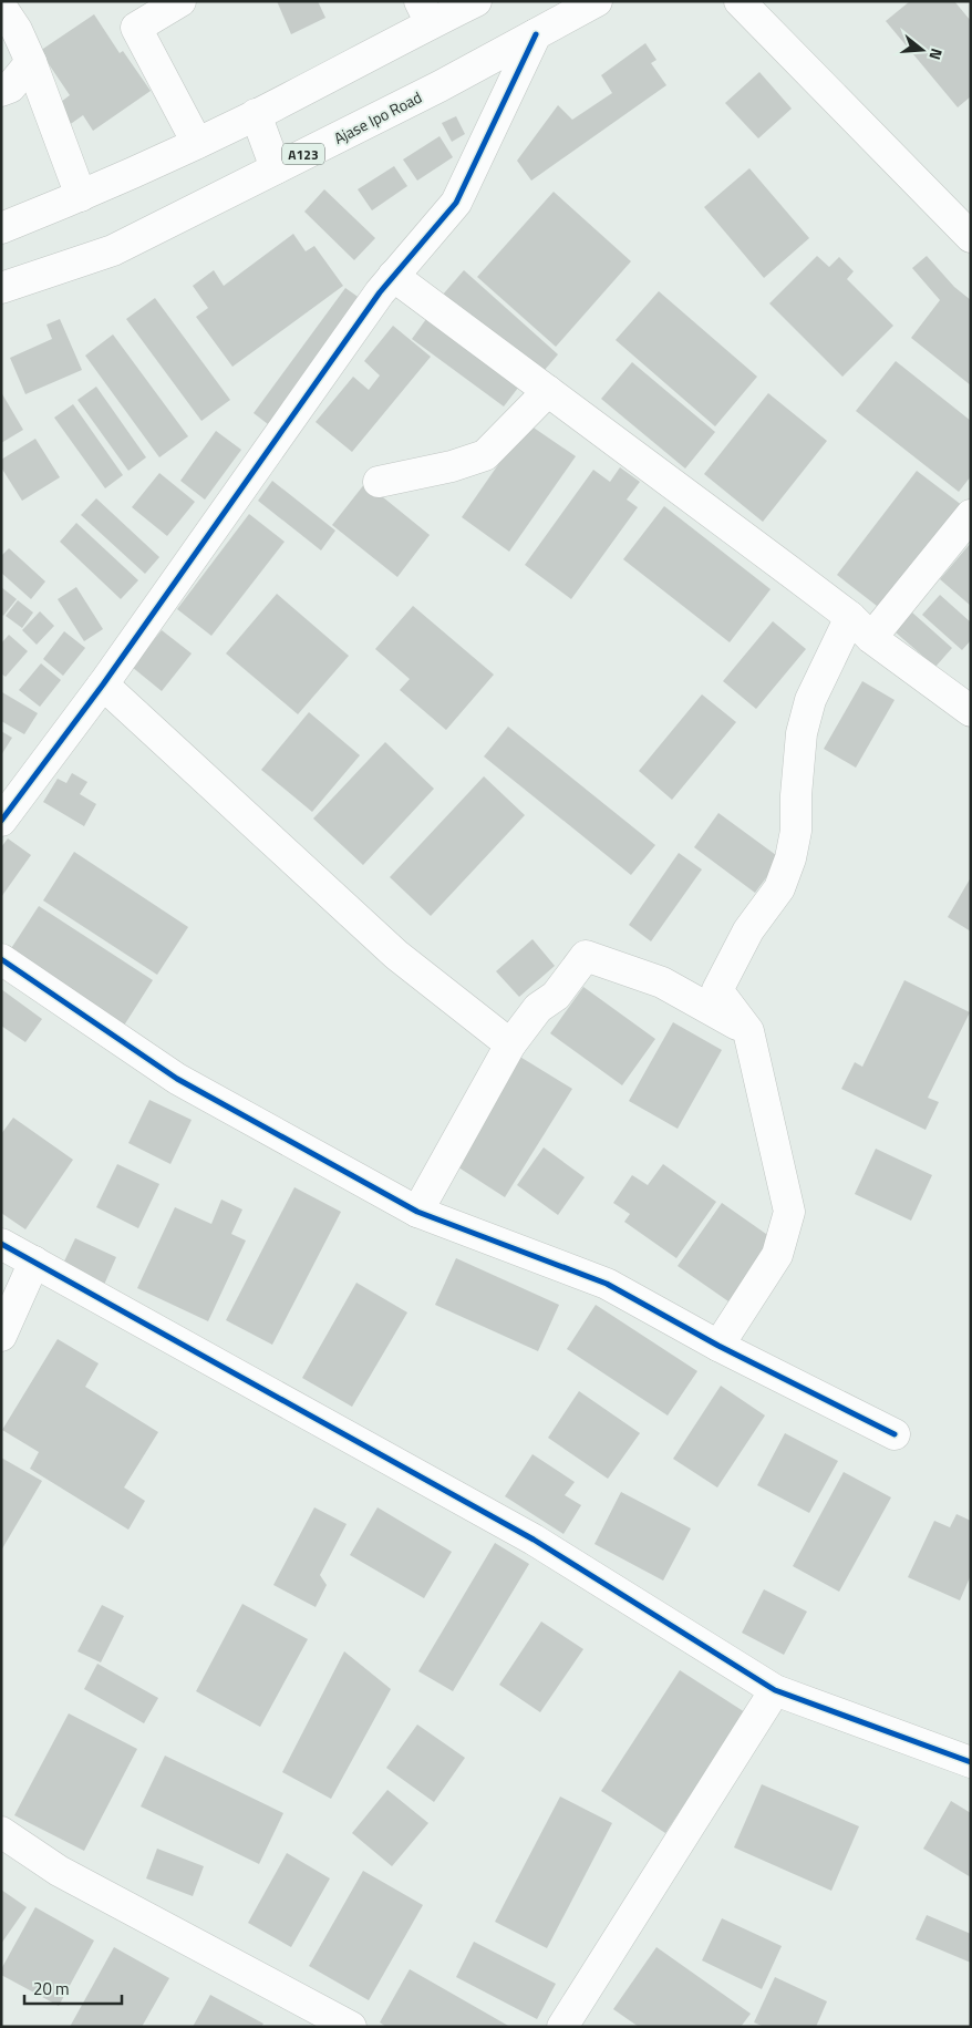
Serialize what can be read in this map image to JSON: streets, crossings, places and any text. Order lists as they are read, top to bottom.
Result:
{
  "streets": {
    "main road": ["Ajase Ipo Road", "A123"]
  },
  "scale_bar": "20 m",
  "north": "right"
}
